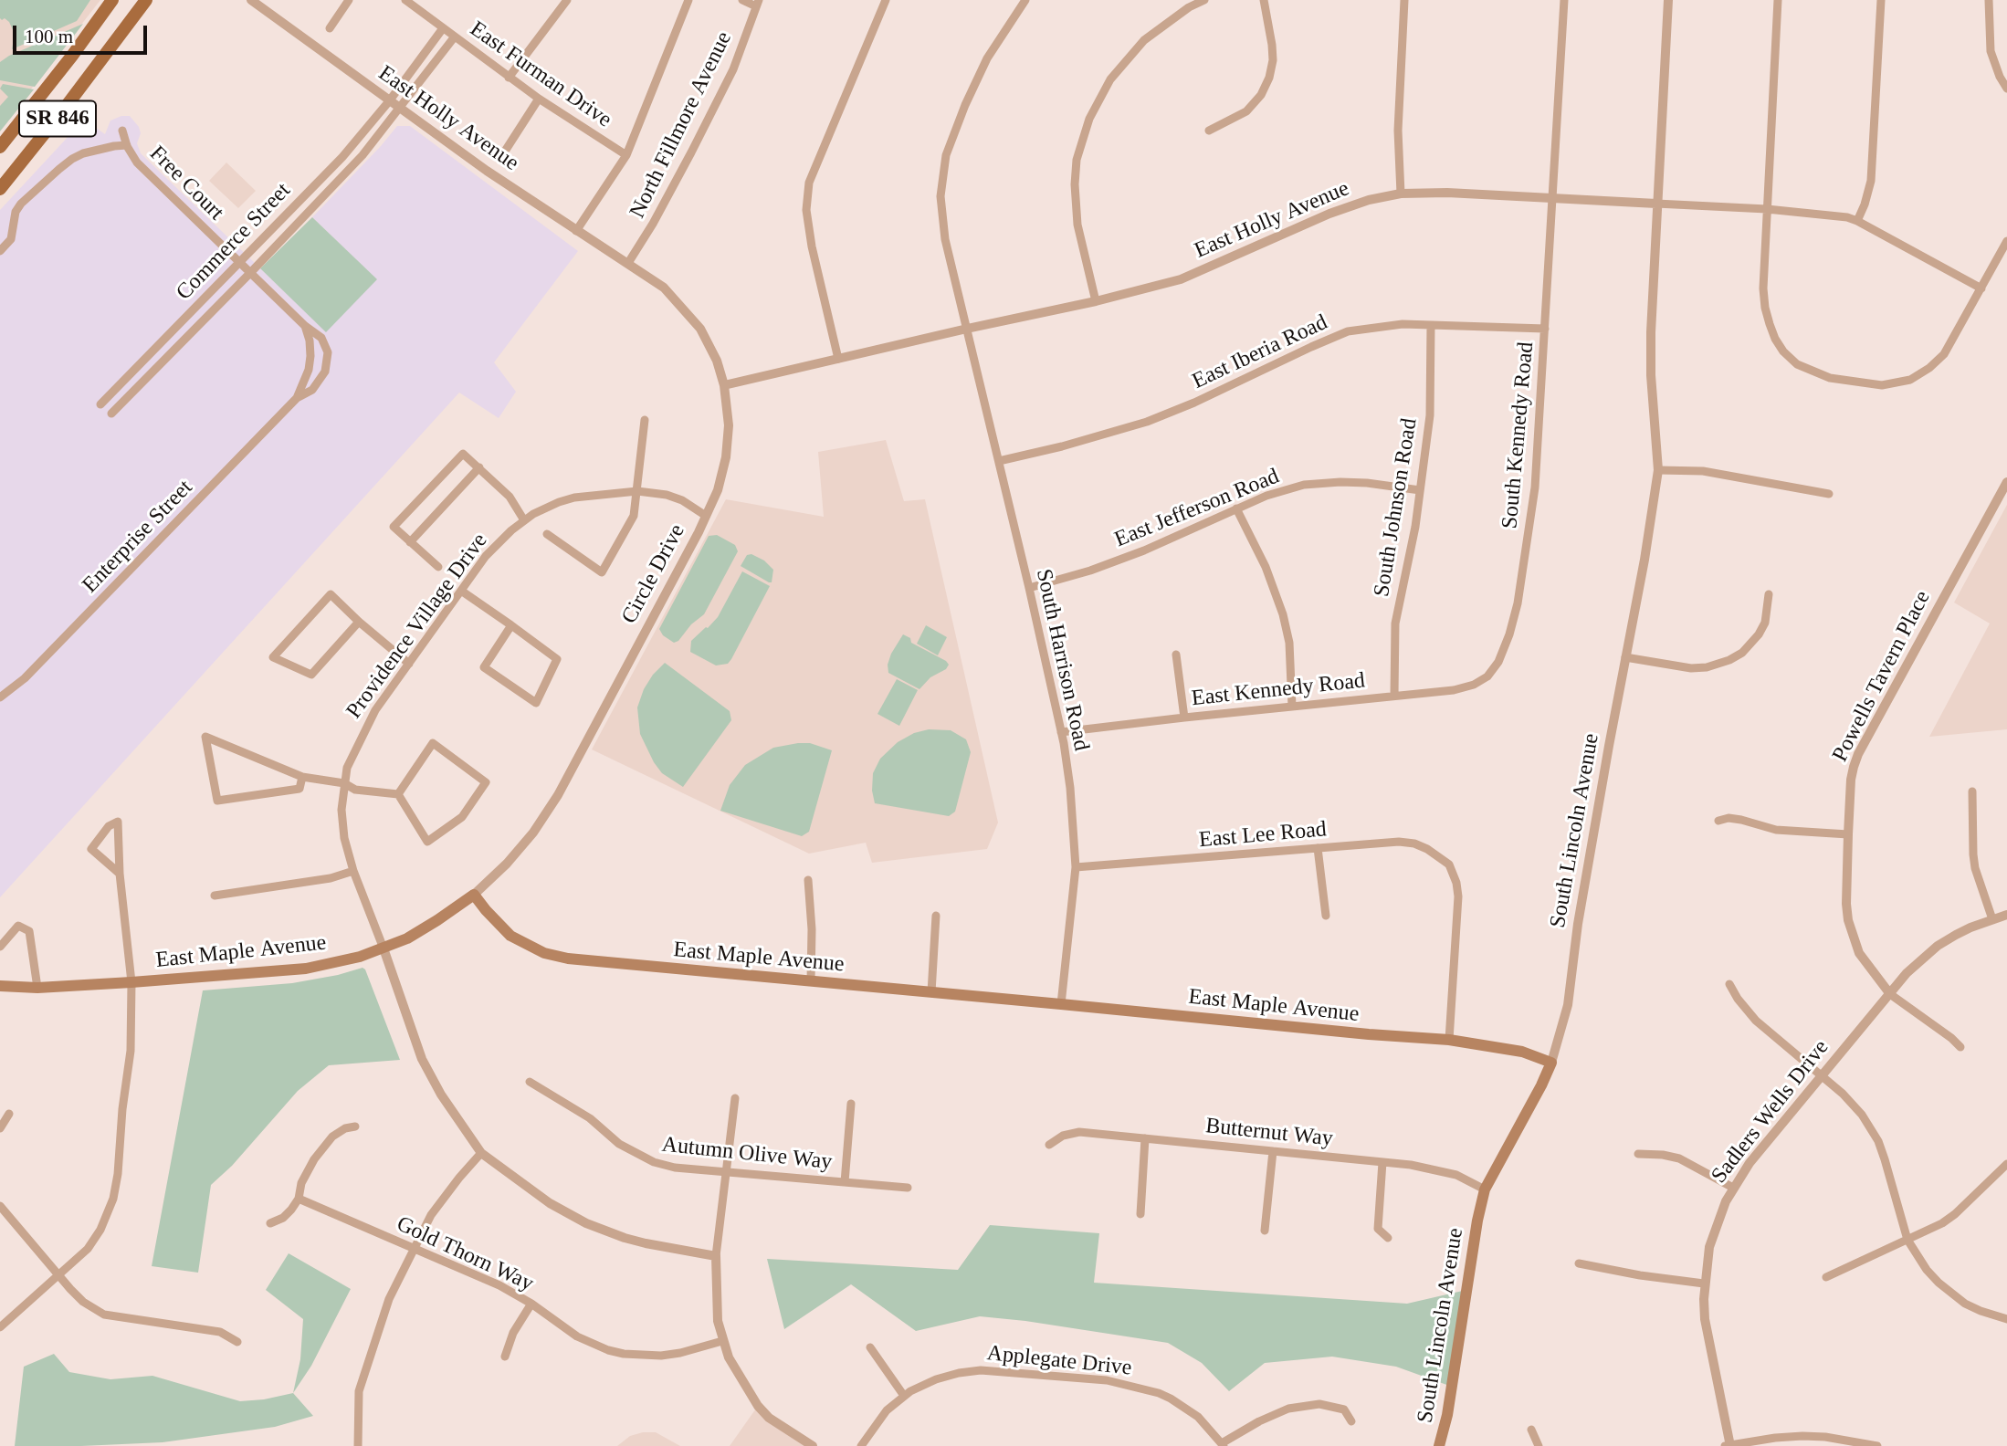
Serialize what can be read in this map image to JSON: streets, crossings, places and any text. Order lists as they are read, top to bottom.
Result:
{
  "streets": {
    "main road": ["SR 846", "South Lincoln Avenue", "East Maple Avenue"],
    "street": [
      "East Furman Drive",
      "East Holly Avenue",
      "North Fillmore Avenue",
      "Free Court",
      "Commerce Street",
      "East Iberia Road",
      "South Kennedy Road",
      "South Johnson Road",
      "East Jefferson Road",
      "Enterprise Street",
      "Circle Drive",
      "Providence Village Drive",
      "South Harrison Road",
      "Powells Tavern Place",
      "East Kennedy Road",
      "East Lee Road",
      "Sadlers Wells Drive",
      "Butternut Way",
      "Autumn Olive Way",
      "Gold Thorn Way",
      "Applegate Drive"
    ]
  },
  "crossings": [
    ["East Furman Drive", "Commerce Street"],
    ["East Holly Avenue", "North Fillmore Avenue"],
    ["East Holly Avenue", "Commerce Street"],
    ["East Holly Avenue", "South Kennedy Road"],
    ["East Holly Avenue", "Circle Drive"],
    ["East Holly Avenue", "South Harrison Road"],
    ["East Holly Avenue", "South Lincoln Avenue"],
    ["North Fillmore Avenue", "Circle Drive"],
    ["Free Court", "Commerce Street"],
    ["Free Court", "Enterprise Street"],
    ["Commerce Street", "Enterprise Street"],
    ["East Iberia Road", "South Kennedy Road"],
    ["East Iberia Road", "South Johnson Road"],
    ["East Iberia Road", "South Harrison Road"],
    ["South Kennedy Road", "East Kennedy Road"],
    ["South Johnson Road", "East Jefferson Road"],
    ["South Johnson Road", "East Kennedy Road"],
    ["East Jefferson Road", "South Harrison Road"],
    ["Circle Drive", "Providence Village Drive"],
    ["Circle Drive", "East Maple Avenue"],
    ["Providence Village Drive", "East Maple Avenue"],
    ["South Harrison Road", "East Kennedy Road"],
    ["South Harrison Road", "East Lee Road"],
    ["South Harrison Road", "East Maple Avenue"],
    ["Powells Tavern Place", "Sadlers Wells Drive"],
    ["South Lincoln Avenue", "East Maple Avenue"],
    ["South Lincoln Avenue", "Butternut Way"],
    ["East Lee Road", "East Maple Avenue"]
  ],
  "scale_bar": "100 m"
}
